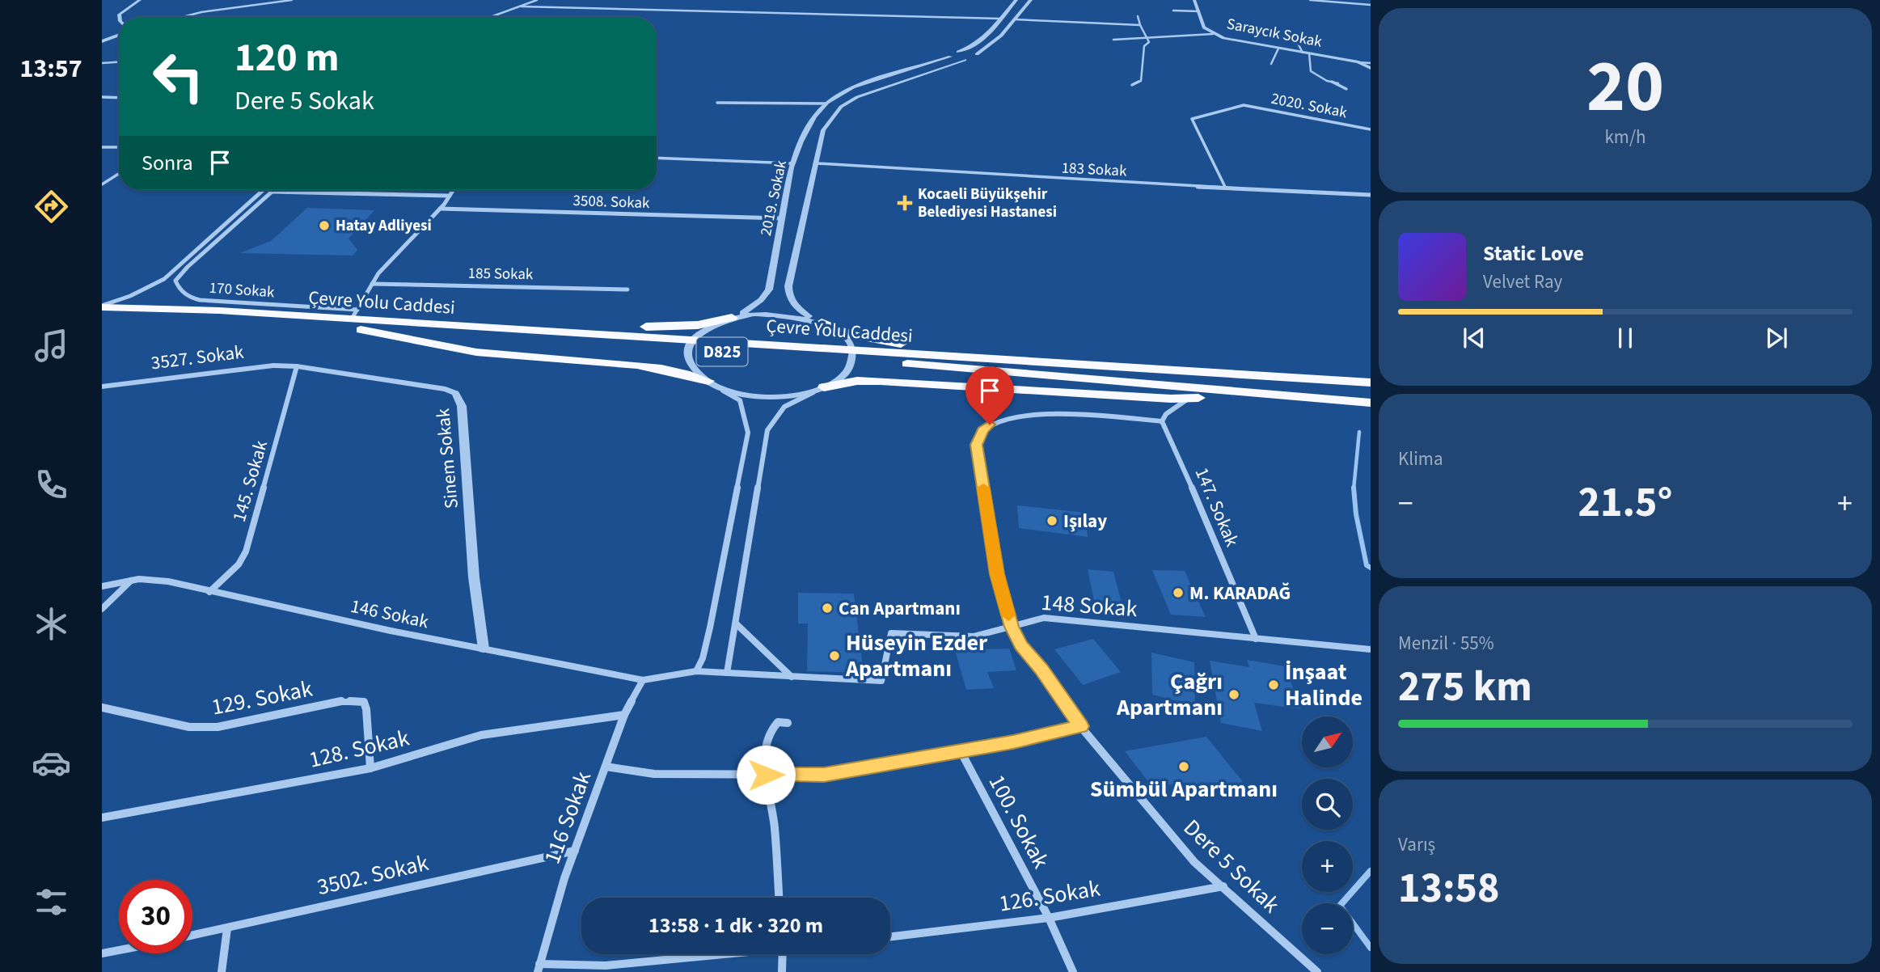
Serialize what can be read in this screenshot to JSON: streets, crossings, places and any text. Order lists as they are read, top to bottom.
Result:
{
  "streets": {
    "highway": ["Çevre Yolu Caddesi", "D825"],
    "street": [
      "Saraycık Sokak",
      "2020. Sokak",
      "183 Sokak",
      "2019. Sokak",
      "3508. Sokak",
      "185 Sokak",
      "170 Sokak",
      "3527. Sokak",
      "Sinem Sokak",
      "145. Sokak",
      "147. Sokak",
      "148 Sokak",
      "146 Sokak",
      "129. Sokak",
      "128. Sokak",
      "116 Sokak",
      "100. Sokak",
      "Dere 5 Sokak",
      "3502. Sokak",
      "126. Sokak"
    ]
  },
  "crossings": [
    ["2020. Sokak", "183 Sokak"],
    ["183 Sokak", "2019. Sokak"],
    ["2019. Sokak", "3508. Sokak"],
    ["170 Sokak", "Çevre Yolu Caddesi"],
    ["3527. Sokak", "Sinem Sokak"],
    ["3527. Sokak", "145. Sokak"],
    ["Sinem Sokak", "145. Sokak"],
    ["Sinem Sokak", "146 Sokak"],
    ["145. Sokak", "146 Sokak"],
    ["147. Sokak", "148 Sokak"],
    ["147. Sokak", "Dere 5 Sokak"],
    ["148 Sokak", "146 Sokak"],
    ["148 Sokak", "116 Sokak"],
    ["148 Sokak", "Dere 5 Sokak"],
    ["146 Sokak", "116 Sokak"],
    ["129. Sokak", "128. Sokak"],
    ["128. Sokak", "116 Sokak"],
    ["116 Sokak", "3502. Sokak"],
    ["100. Sokak", "126. Sokak"],
    ["Dere 5 Sokak", "126. Sokak"]
  ],
  "places": {
    "health": ["Kocaeli Büyükşehir Belediyesi Hastanesi"],
    "other": [
      "Hatay Adliyesi",
      "Işılay",
      "M. KARADAĞ",
      "Can Apartmanı",
      "Hüseyin Ezder Apartmanı",
      "İnşaat Halinde",
      "Çağrı Apartmanı",
      "Sümbül Apartmanı"
    ]
  },
  "north": "top right",
  "page": {
    "tabs": "13:57",
    "tile": [
      ["20", "km/h"],
      "Klima",
      ["Menzil · 55%", "275 km"],
      ["Varış", "13:58"]
    ],
    "turn": ["120 m", "Dere 5 Sokak"],
    "then": "Sonra",
    "song": ["Static Love", "Velvet Ray"],
    "heat": ["−", "21.5°", "+"],
    "map_buttons": ["+", "−"],
    "limit": "30",
    "trip": "13:58 · 1 dk · 320 m"
  }
}
